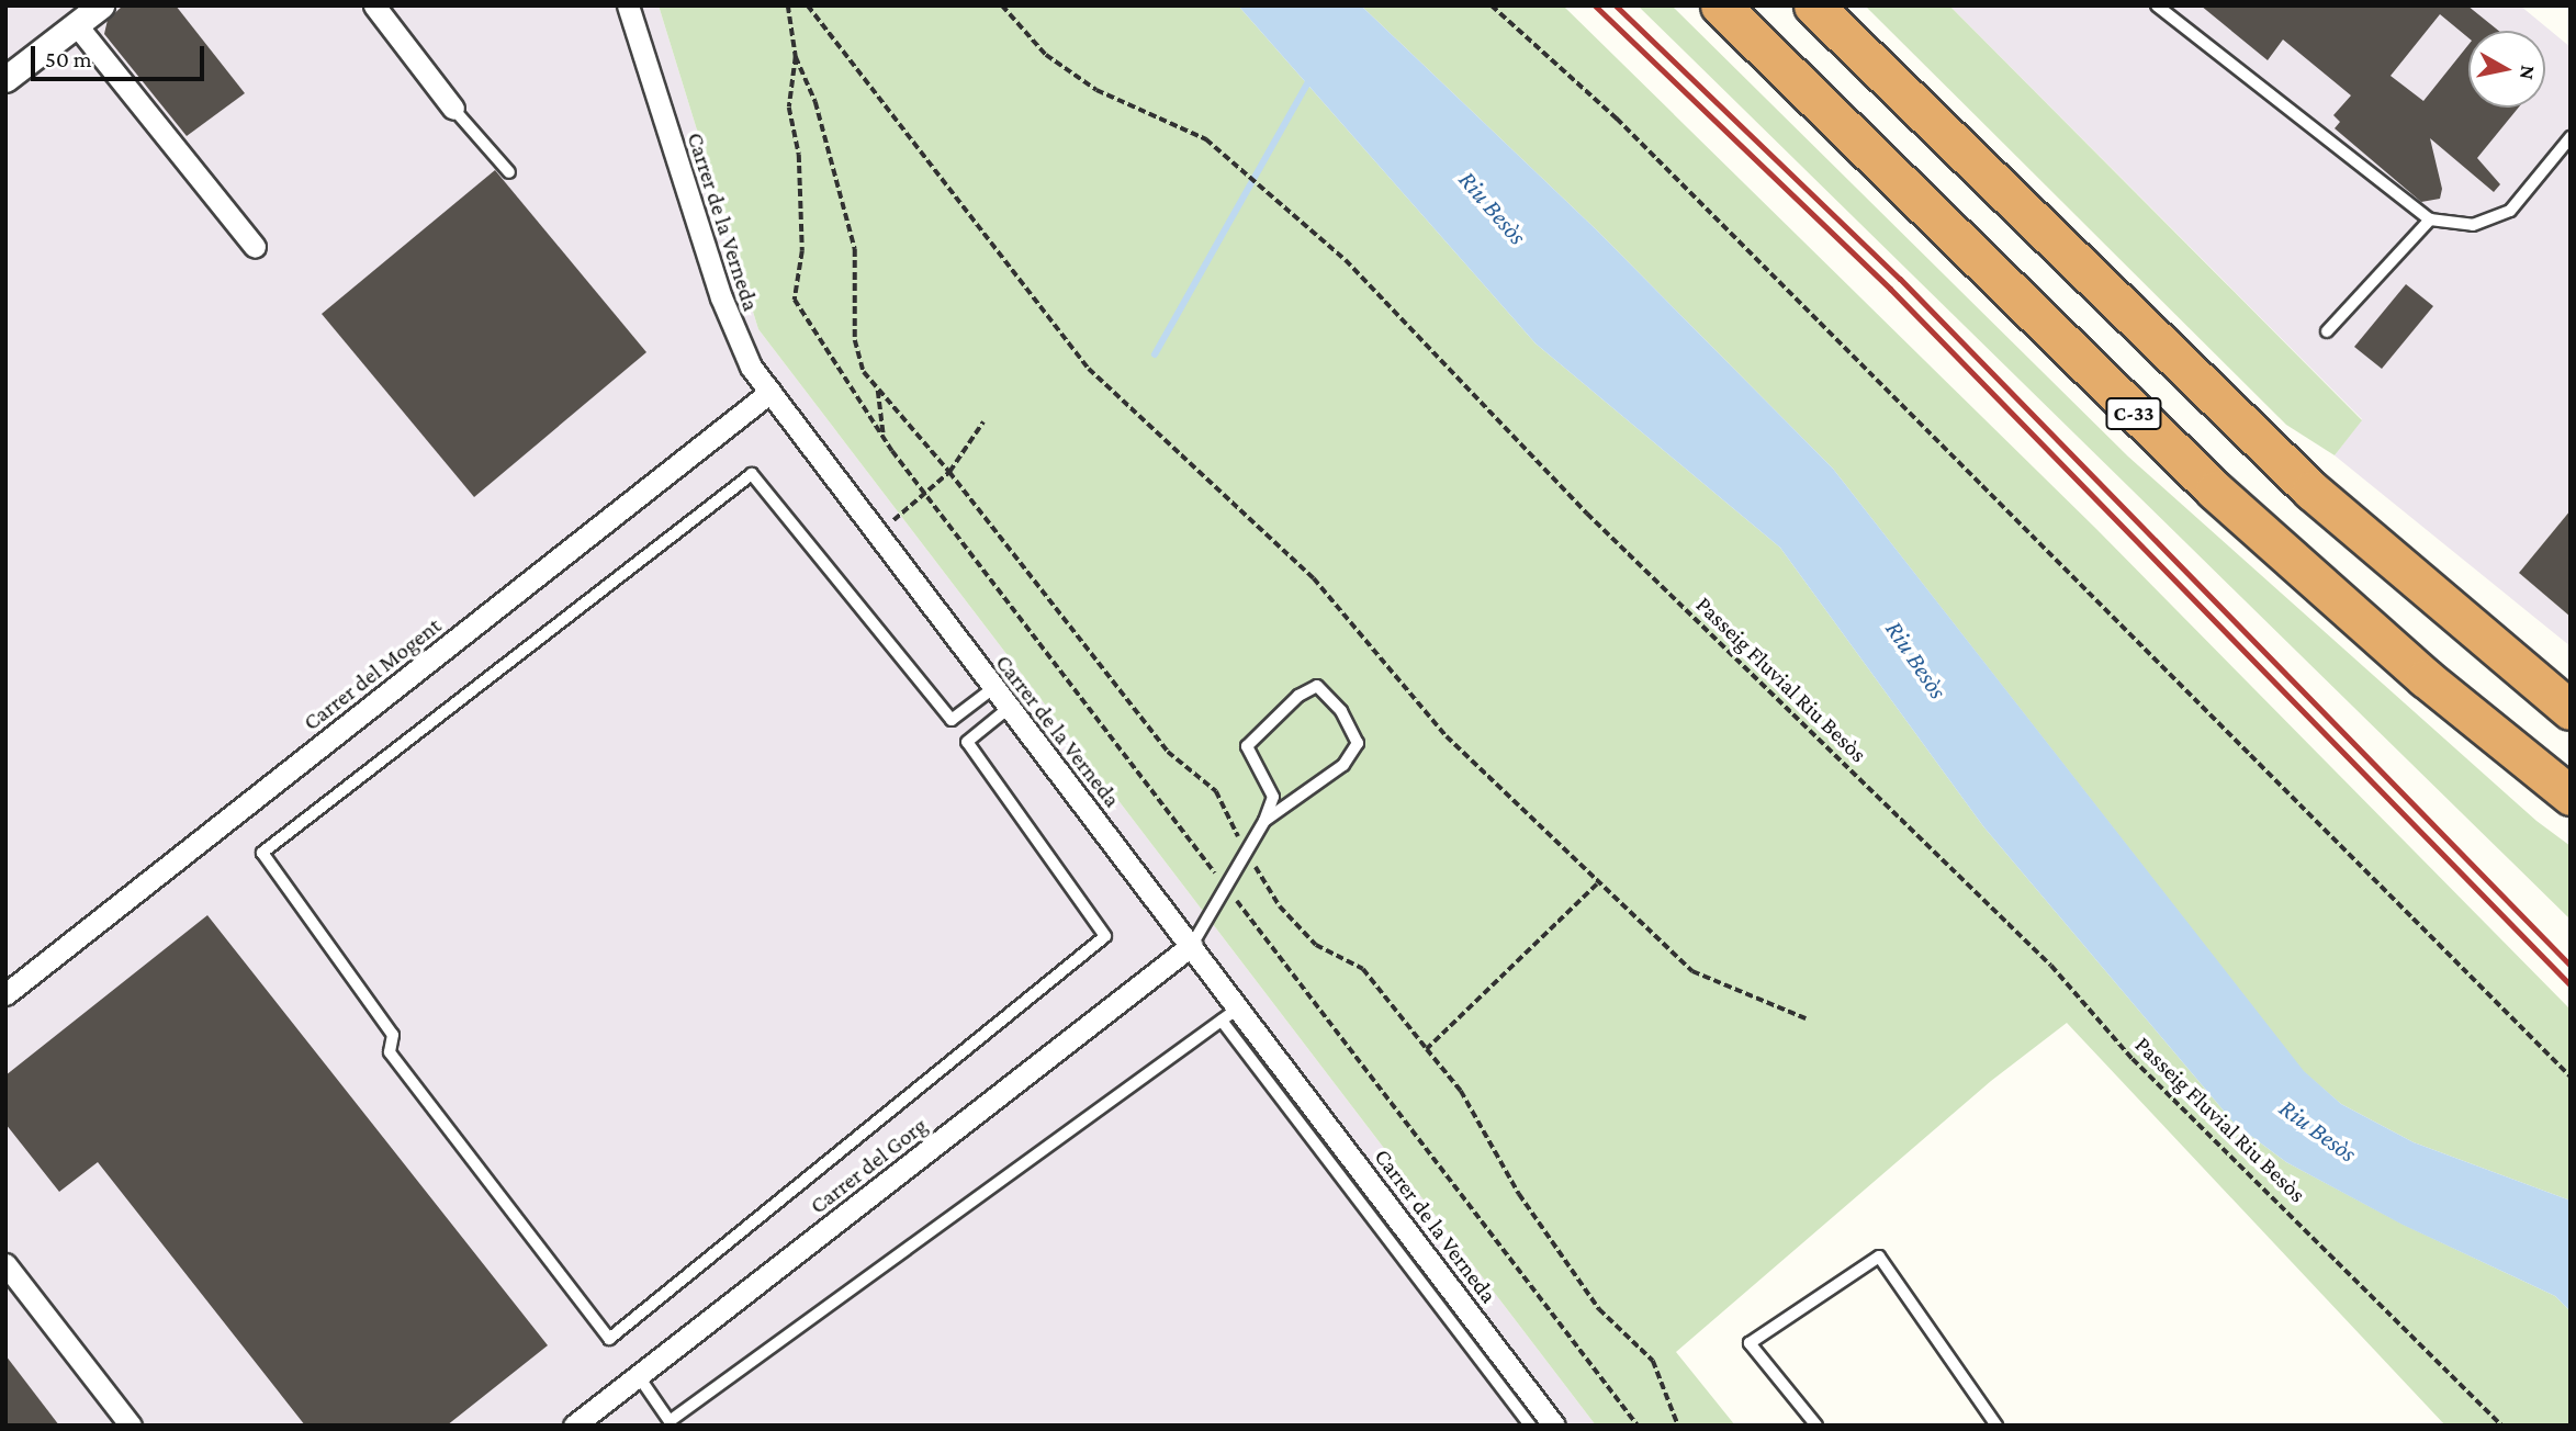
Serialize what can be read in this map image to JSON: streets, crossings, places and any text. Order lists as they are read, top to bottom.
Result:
{
  "streets": {
    "highway": ["C-33"],
    "street": ["Carrer de la Verneda", "Carrer del Mogent", "Carrer del Gorg"],
    "path": ["Passeig Fluvial Riu Besòs"]
  },
  "crossings": [
    ["Carrer de la Verneda", "Carrer del Mogent"],
    ["Carrer de la Verneda", "Carrer del Gorg"]
  ],
  "water": ["Riu Besòs"],
  "scale_bar": "50 m",
  "north": "right"
}
